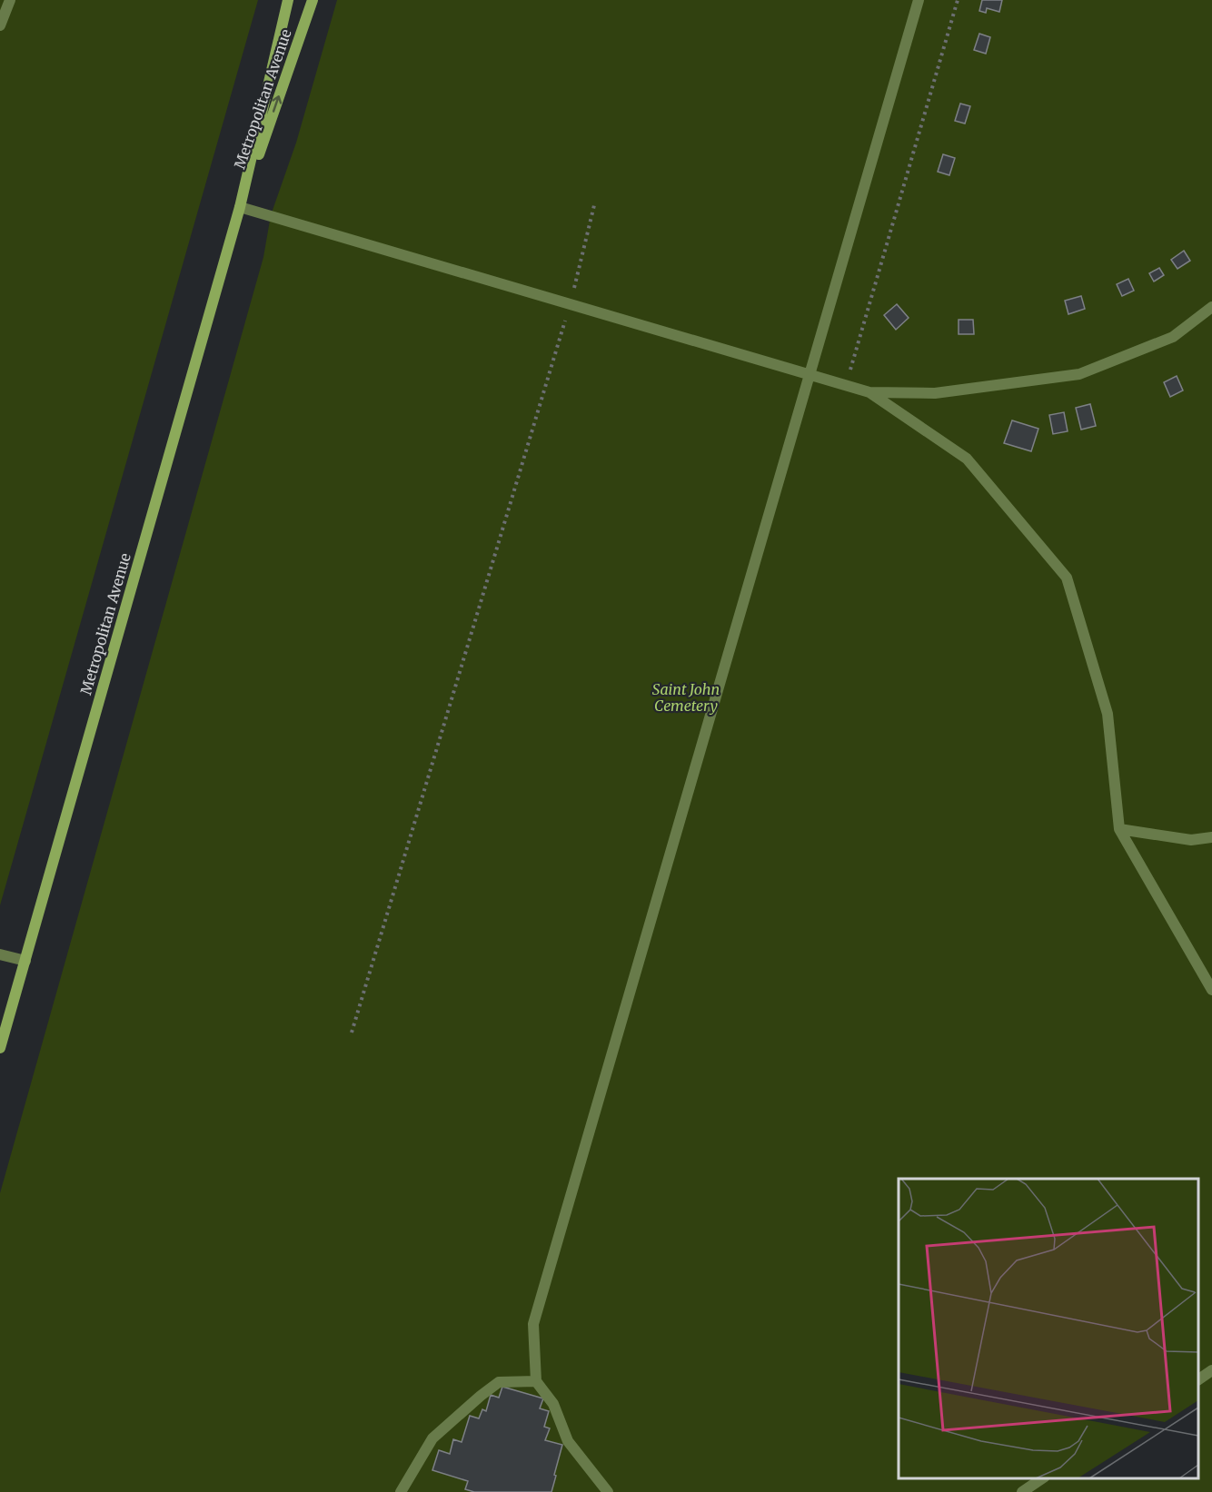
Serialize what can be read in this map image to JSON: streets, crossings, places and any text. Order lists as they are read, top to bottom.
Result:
{
  "streets": {
    "main road": ["Metropolitan Avenue"]
  },
  "parks": ["Saint John Cemetery"]
}
